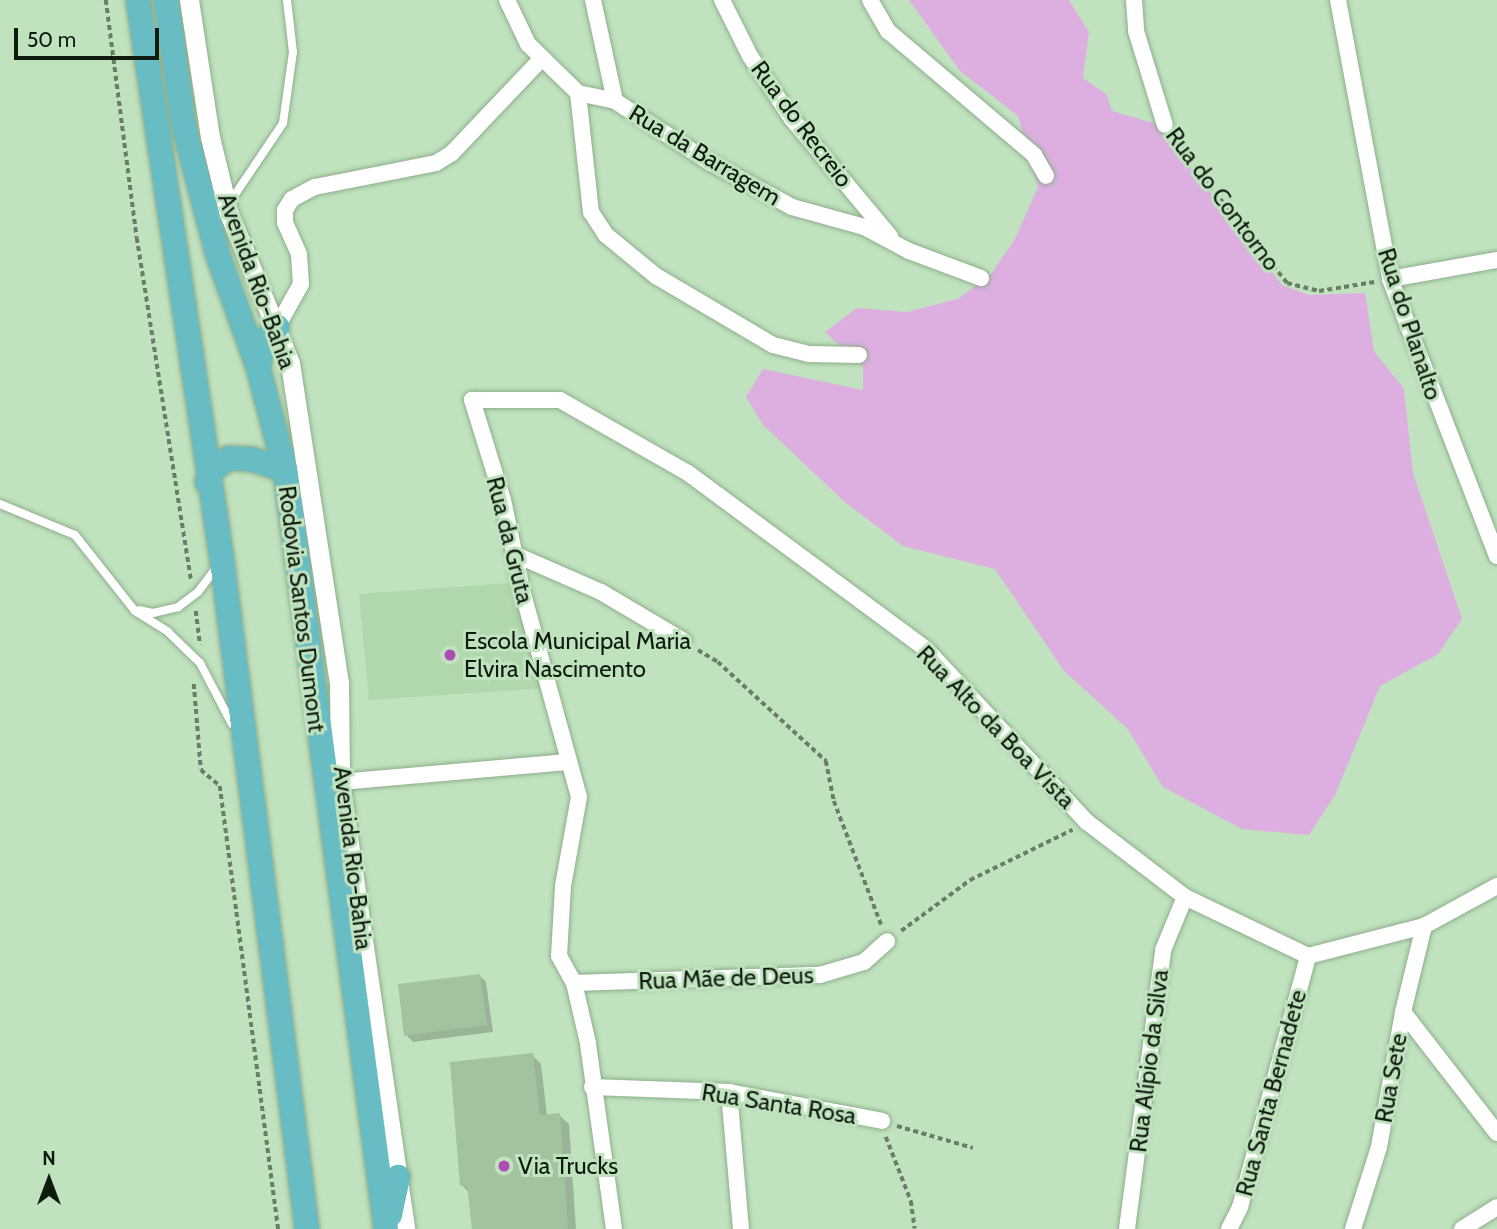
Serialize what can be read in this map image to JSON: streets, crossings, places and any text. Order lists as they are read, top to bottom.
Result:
{
  "streets": {
    "highway": ["Rodovia Santos Dumont"],
    "street": [
      "Rua do Recreio",
      "Rua da Barragem",
      "Rua do Contorno",
      "Avenida Rio-Bahia",
      "Rua do Planalto",
      "Rua da Gruta",
      "Rua Alto da Boa Vista",
      "Rua Mãe de Deus",
      "Rua Alípio da Silva",
      "Rua Sete",
      "Rua Santa Bernadete",
      "Rua Santa Rosa"
    ]
  },
  "crossings": [
    ["Rua do Recreio", "Rua da Barragem"],
    ["Rua do Contorno", "Rua do Planalto"],
    ["Rua da Gruta", "Rua Alto da Boa Vista"],
    ["Rua da Gruta", "Rua Mãe de Deus"],
    ["Rua da Gruta", "Rua Santa Rosa"],
    ["Rua Alto da Boa Vista", "Rua Alípio da Silva"],
    ["Rua Alto da Boa Vista", "Rua Santa Bernadete"]
  ],
  "places": ["Escola Municipal Maria Elvira Nascimento", "Via Trucks"],
  "scale_bar": "50 m",
  "north": "top"
}
